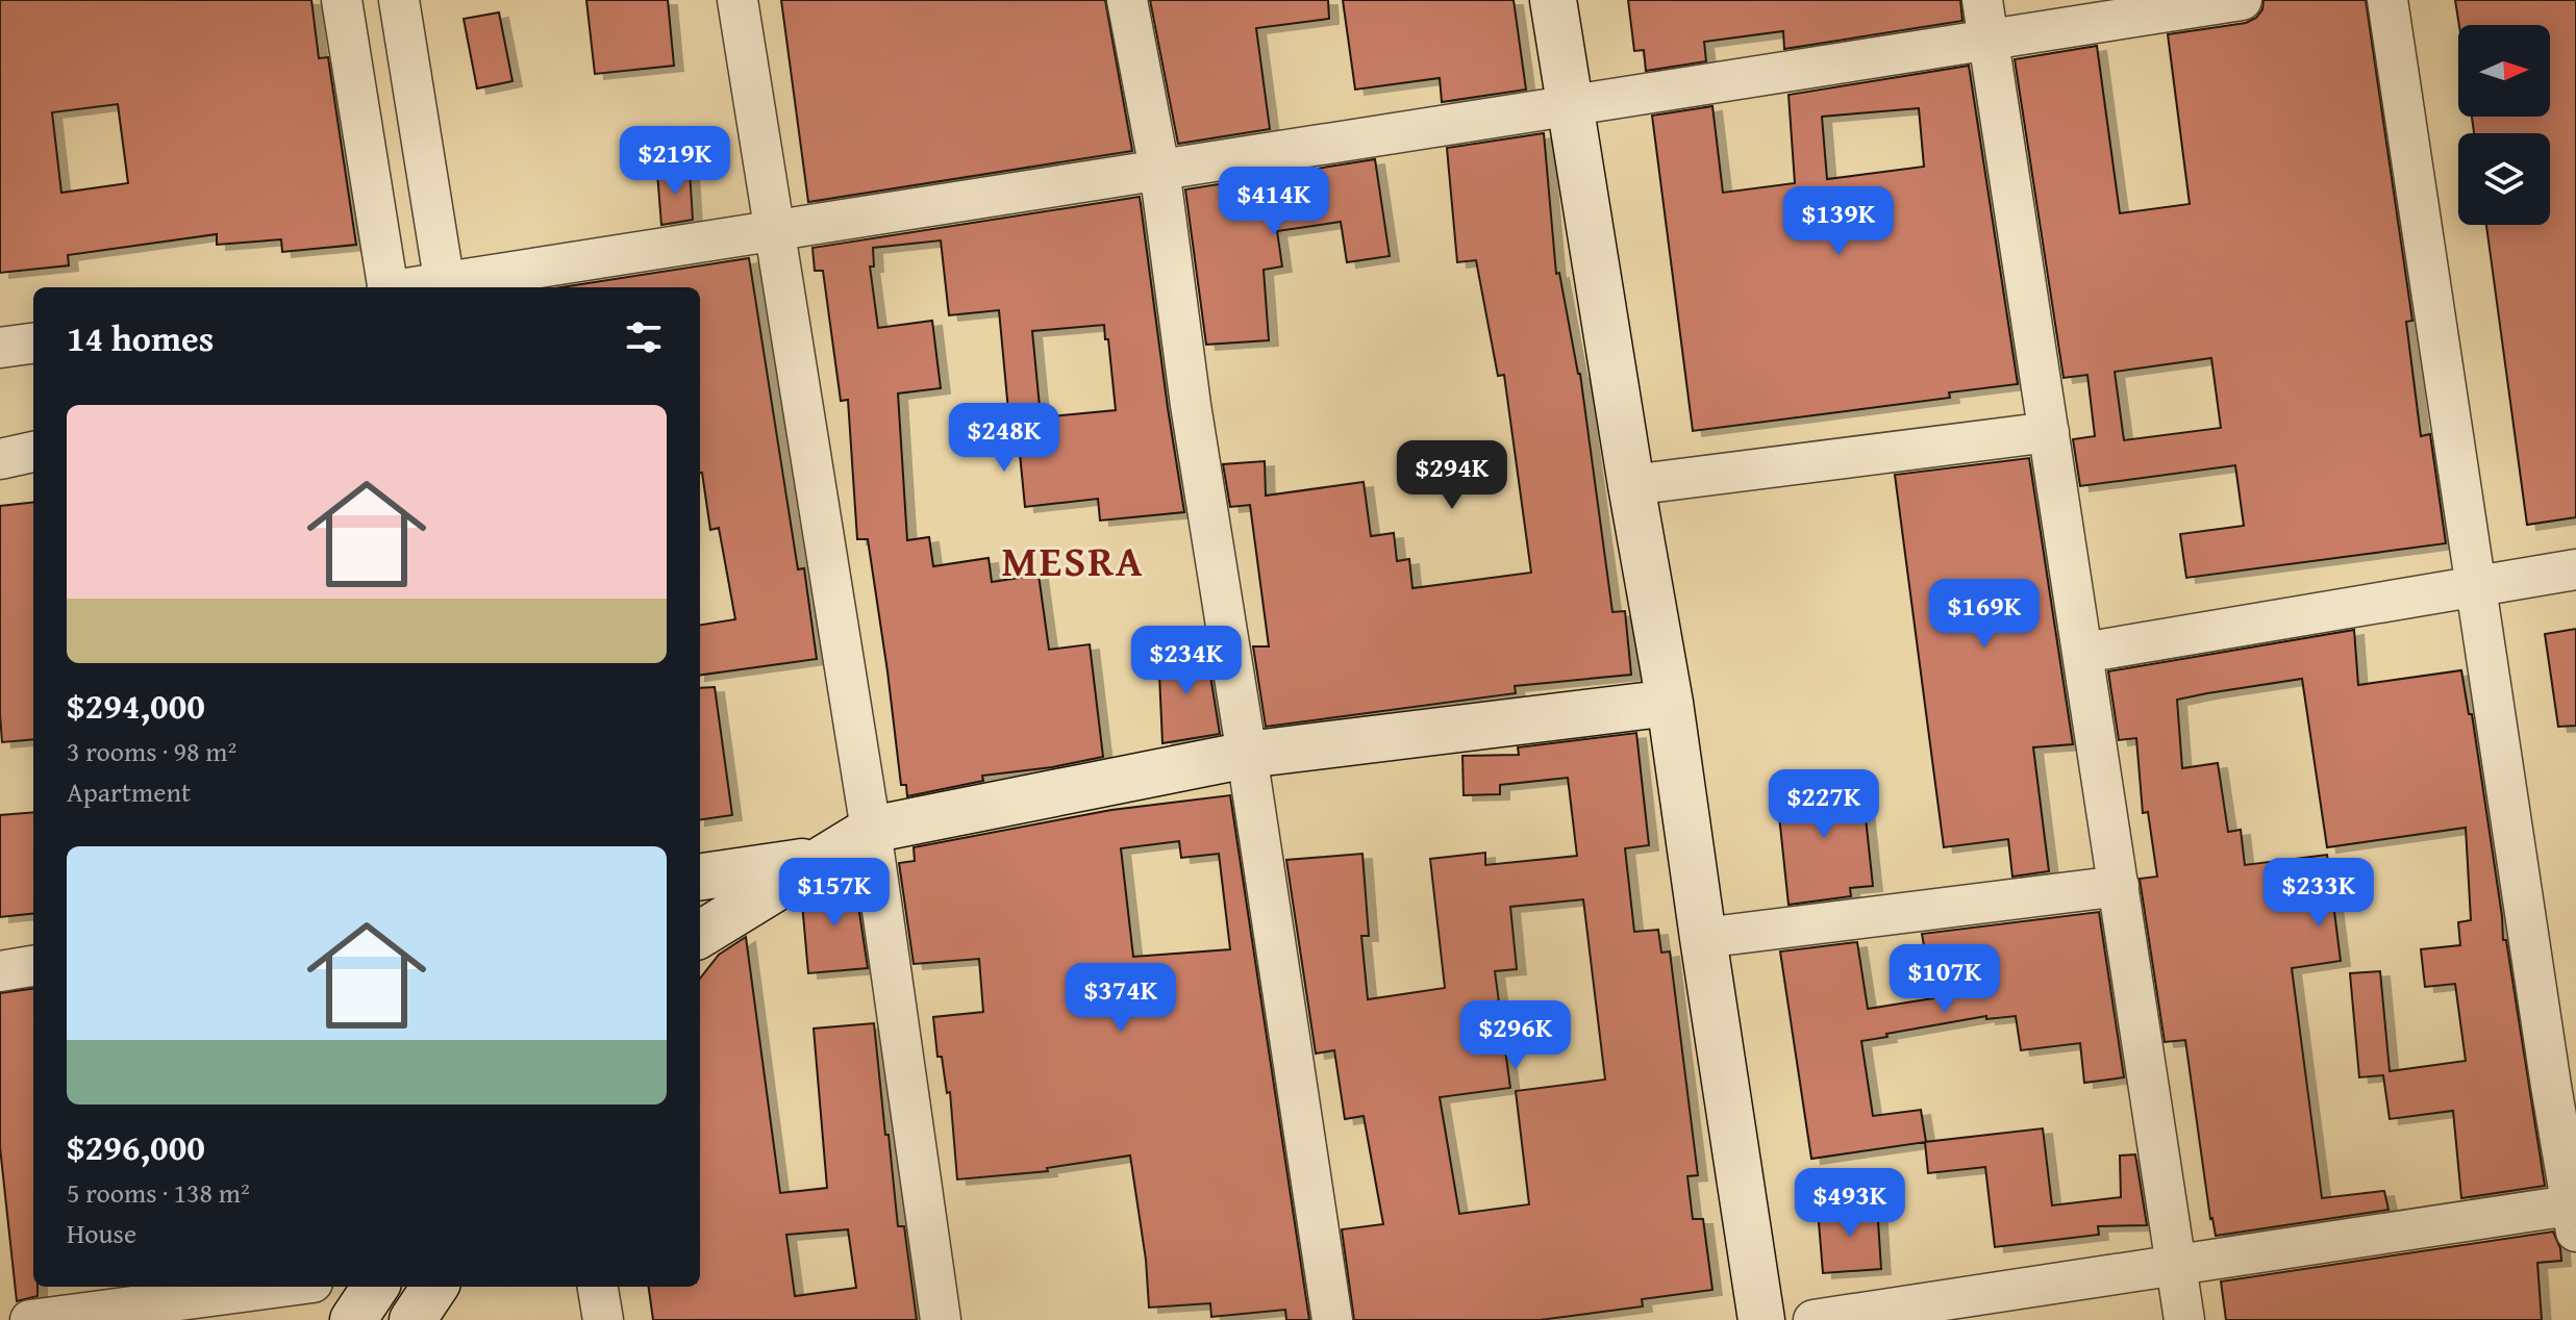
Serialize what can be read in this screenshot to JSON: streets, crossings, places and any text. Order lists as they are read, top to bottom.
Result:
{
  "districts": ["MESRA"],
  "north": "right",
  "page": {
    "price": [
      "$219K",
      "$414K",
      "$139K",
      "$248K",
      "$294K",
      "$169K",
      "$234K",
      "$227K",
      "$157K",
      "$233K",
      "$107K",
      "$374K",
      "$296K",
      "$493K"
    ],
    "heading": "14 homes",
    "list": [
      {
        "name": "$294,000",
        "note": "3 rooms · 98 m² · Apartment"
      },
      {
        "name": "$296,000",
        "note": "5 rooms · 138 m² · House"
      }
    ]
  }
}
